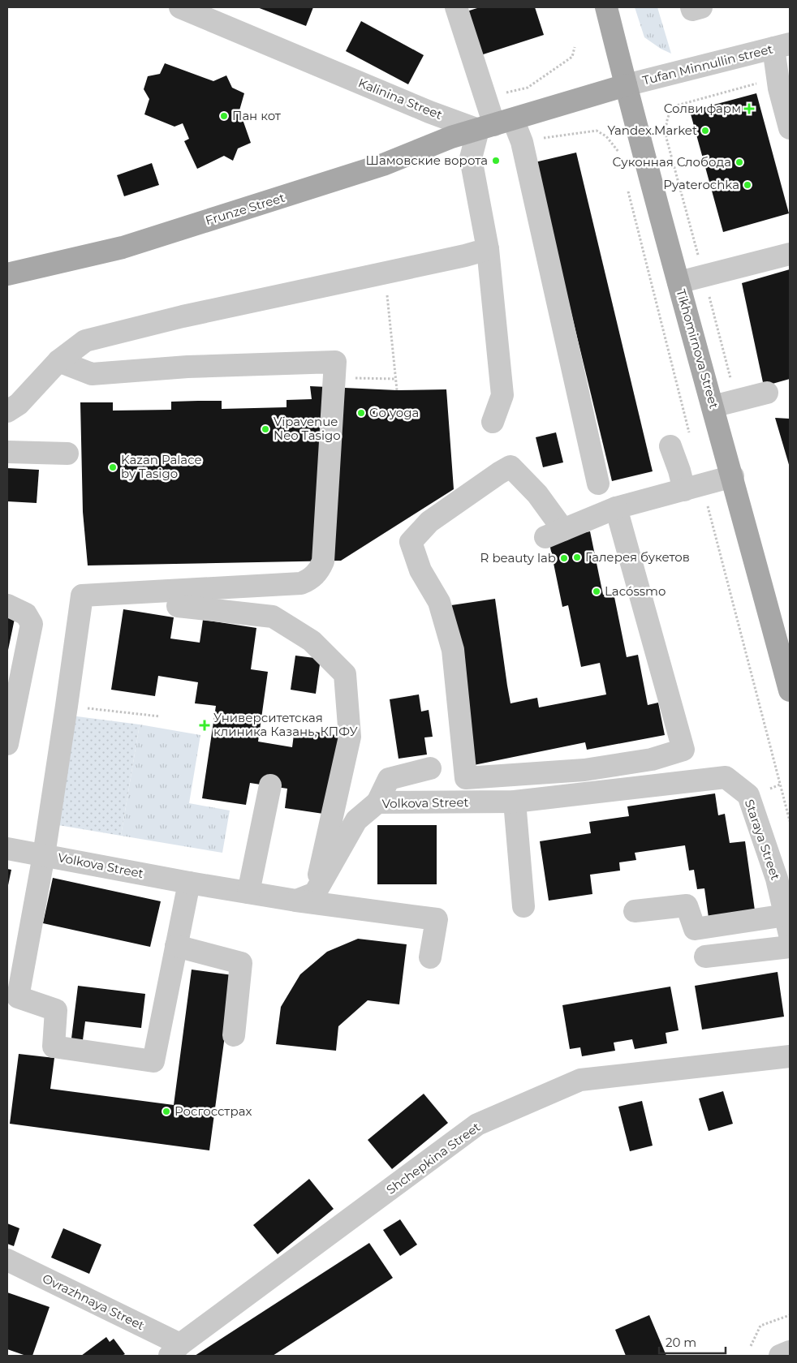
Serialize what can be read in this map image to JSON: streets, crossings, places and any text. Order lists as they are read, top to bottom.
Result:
{
  "streets": {
    "main road": ["Frunze Street", "Tikhomirnova Street"],
    "street": [
      "Tufan Minnullin street",
      "Kalinina Street",
      "Volkova Street",
      "Staraya Street",
      "Shchepkina Street",
      "Ovrazhnaya Street"
    ]
  },
  "crossings": [
    ["Tufan Minnullin street", "Tikhomirnova Street"],
    ["Kalinina Street", "Frunze Street"],
    ["Volkova Street", "Staraya Street"],
    ["Shchepkina Street", "Ovrazhnaya Street"]
  ],
  "places": {
    "health": ["Солви фарм", "Университетская клиника Казань, КПФУ"],
    "other": [
      "Пан кот",
      "Yandex.Market",
      "Шамовские ворота",
      "Суконная Слобода",
      "Pyaterochka",
      "Go yoga",
      "Vipavenue Neo Tasigo",
      "Kazan Palace by Tasigo",
      "Галерея букетов",
      "R beauty lab",
      "Lacóssmo",
      "Росгосстрах"
    ]
  },
  "scale_bar": "20 m"
}
